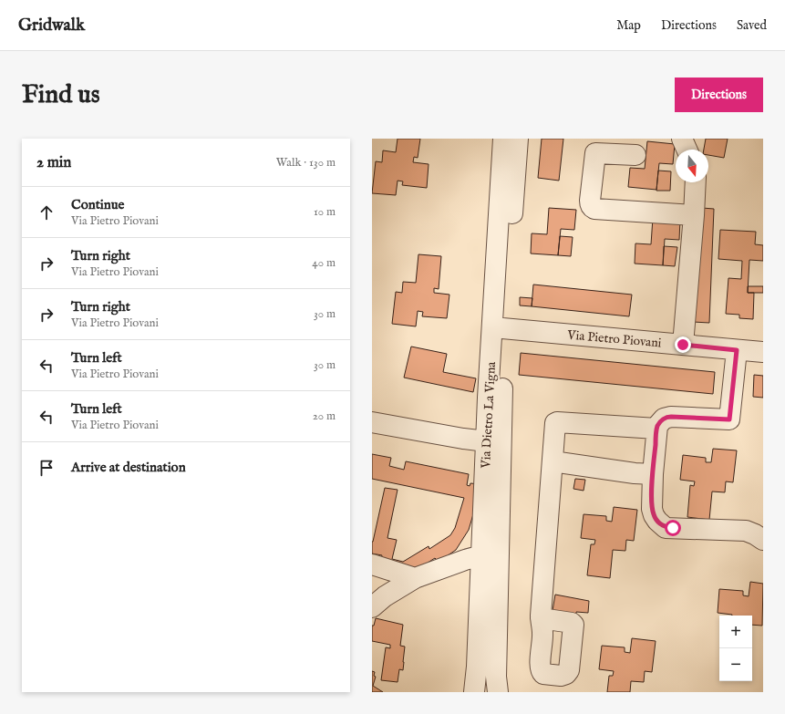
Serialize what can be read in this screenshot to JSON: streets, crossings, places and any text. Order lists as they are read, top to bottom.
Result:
{
  "streets": {
    "street": ["Via Pietro Piovani", "Via Dietro La Vigna"]
  },
  "crossings": [
    ["Via Pietro Piovani", "Via Dietro La Vigna"]
  ],
  "north": "bottom",
  "page": {
    "header": "Gridwalk",
    "nav": ["Map", "Directions", "Saved"],
    "buttons": "Directions",
    "title": "Find us",
    "heading": ["2 min", "Walk · 130 m"],
    "list": [
      ["Continue", "Via Pietro Piovani", "10 m"],
      ["Turn right", "Via Pietro Piovani", "40 m"],
      ["Turn right", "Via Pietro Piovani", "30 m"],
      ["Turn left", "Via Pietro Piovani", "30 m"],
      ["Turn left", "Via Pietro Piovani", "20 m"],
      "Arrive at destination"
    ],
    "map_buttons": ["+", "−"]
  }
}
